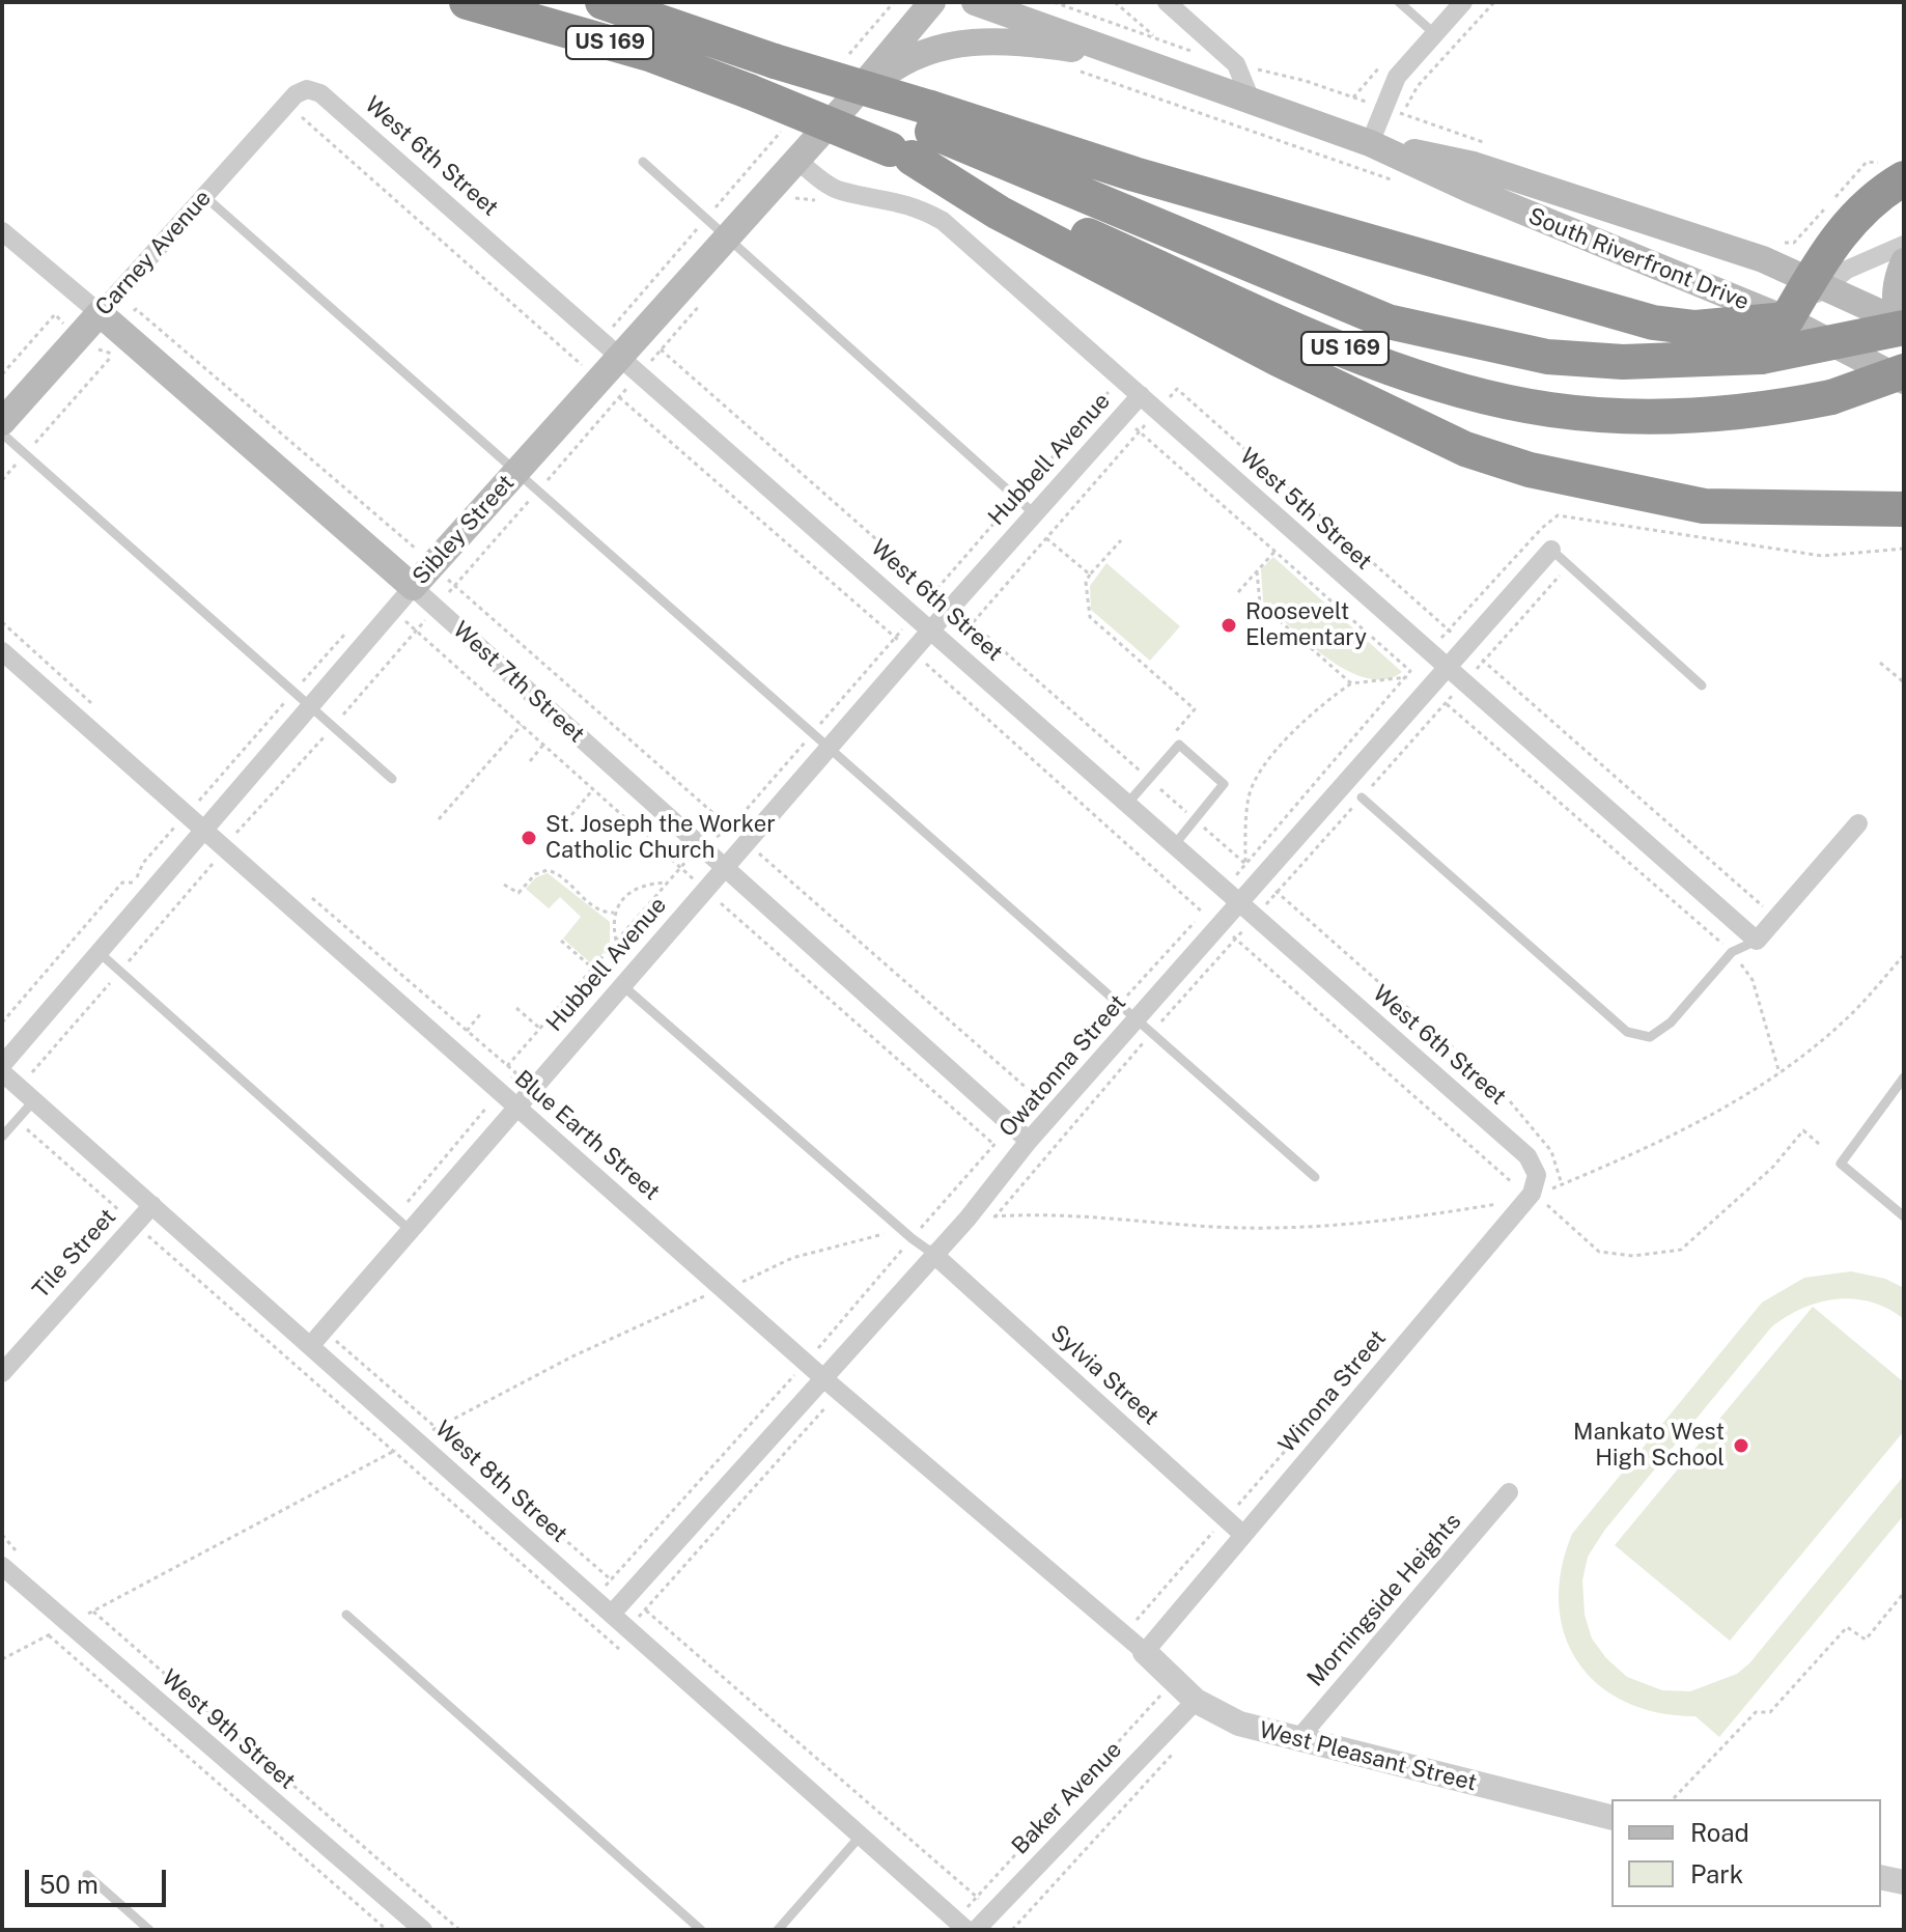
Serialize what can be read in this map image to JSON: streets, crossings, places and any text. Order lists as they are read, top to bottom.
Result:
{
  "streets": {
    "highway": ["US 169"],
    "main road": [
      "Carney Avenue",
      "South Riverfront Drive",
      "Sibley Street",
      "West 7th Street"
    ],
    "street": [
      "West 6th Street",
      "Hubbell Avenue",
      "West 5th Street",
      "Owatonna Street",
      "Blue Earth Street",
      "Tile Street",
      "Sylvia Street",
      "Winona Street",
      "West 8th Street",
      "Morningside Heights",
      "West 9th Street",
      "West Pleasant Street",
      "Baker Avenue"
    ]
  },
  "crossings": [
    ["US 169", "South Riverfront Drive"],
    ["West 6th Street", "Carney Avenue"],
    ["West 6th Street", "Hubbell Avenue"],
    ["West 6th Street", "Sibley Street"],
    ["West 6th Street", "Owatonna Street"],
    ["West 6th Street", "Winona Street"],
    ["Carney Avenue", "West 7th Street"],
    ["Hubbell Avenue", "West 5th Street"],
    ["Hubbell Avenue", "West 7th Street"],
    ["Hubbell Avenue", "Blue Earth Street"],
    ["Hubbell Avenue", "West 8th Street"],
    ["West 5th Street", "Sibley Street"],
    ["West 5th Street", "Owatonna Street"],
    ["Sibley Street", "West 7th Street"],
    ["Sibley Street", "Blue Earth Street"],
    ["West 7th Street", "Owatonna Street"],
    ["Owatonna Street", "Blue Earth Street"],
    ["Owatonna Street", "Sylvia Street"],
    ["Owatonna Street", "West 8th Street"],
    ["Blue Earth Street", "Winona Street"],
    ["Blue Earth Street", "West Pleasant Street"],
    ["Tile Street", "West 8th Street"],
    ["Sylvia Street", "Winona Street"],
    ["Winona Street", "West Pleasant Street"],
    ["Morningside Heights", "West Pleasant Street"],
    ["West Pleasant Street", "Baker Avenue"]
  ],
  "places": ["Roosevelt Elementary", "St. Joseph the Worker Catholic Church", "Mankato West High School"],
  "legend": ["Road", "Park"],
  "scale_bar": "50 m"
}
